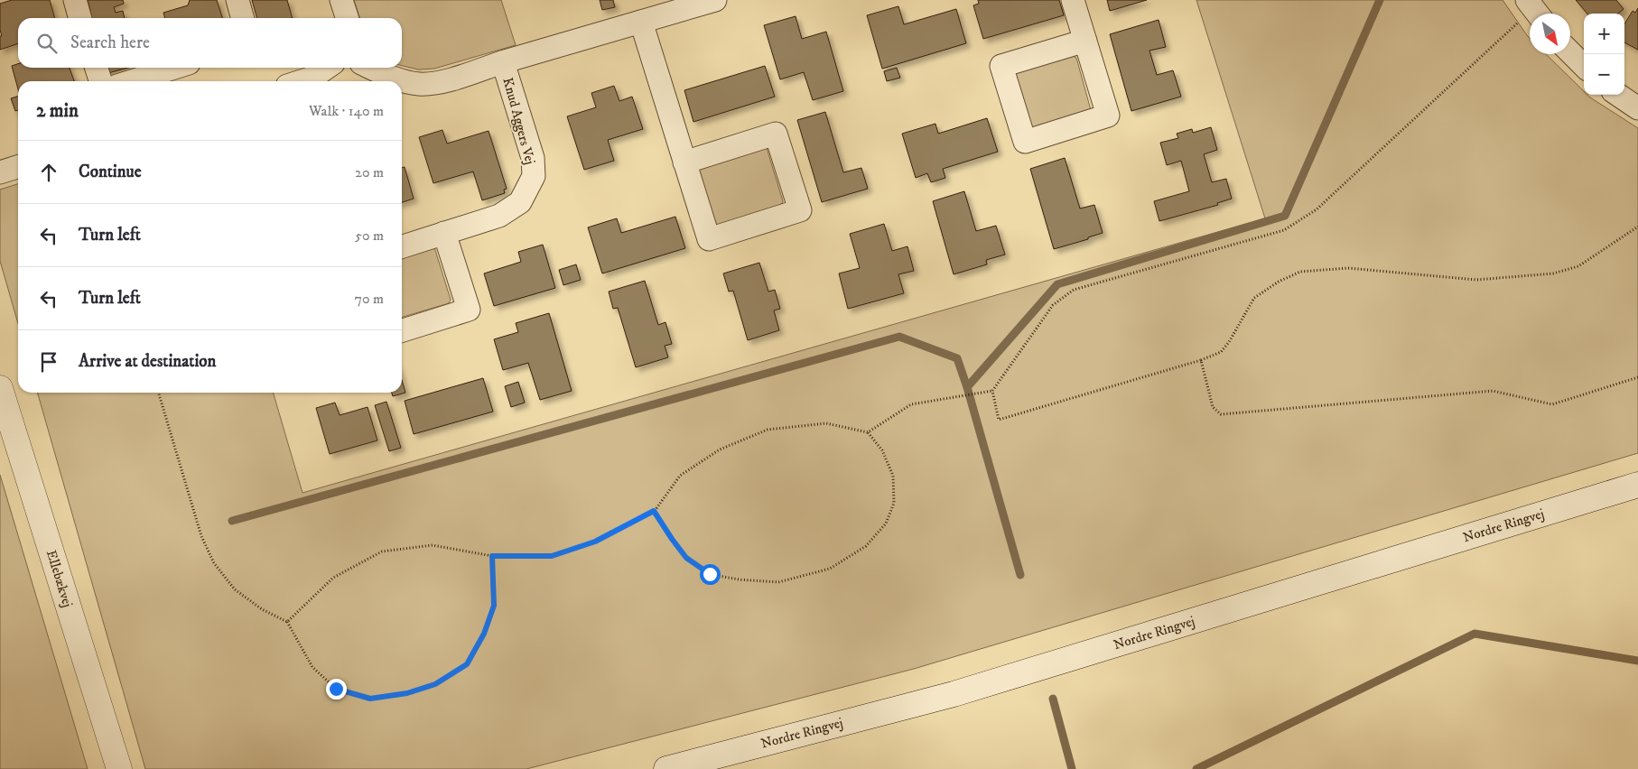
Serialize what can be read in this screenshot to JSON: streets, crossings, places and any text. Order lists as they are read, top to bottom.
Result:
{
  "streets": {
    "main road": ["Nordre Ringvej", "Ellebækvej"],
    "street": ["Knud Aggers Vej"]
  },
  "north": "bottom right",
  "page": {
    "map_buttons": ["+", "−"],
    "search": "Search here",
    "heading": ["2 min", "Walk · 140 m"],
    "list": [
      ["Continue", "20 m"],
      ["Turn left", "50 m"],
      ["Turn left", "70 m"],
      "Arrive at destination"
    ]
  }
}
